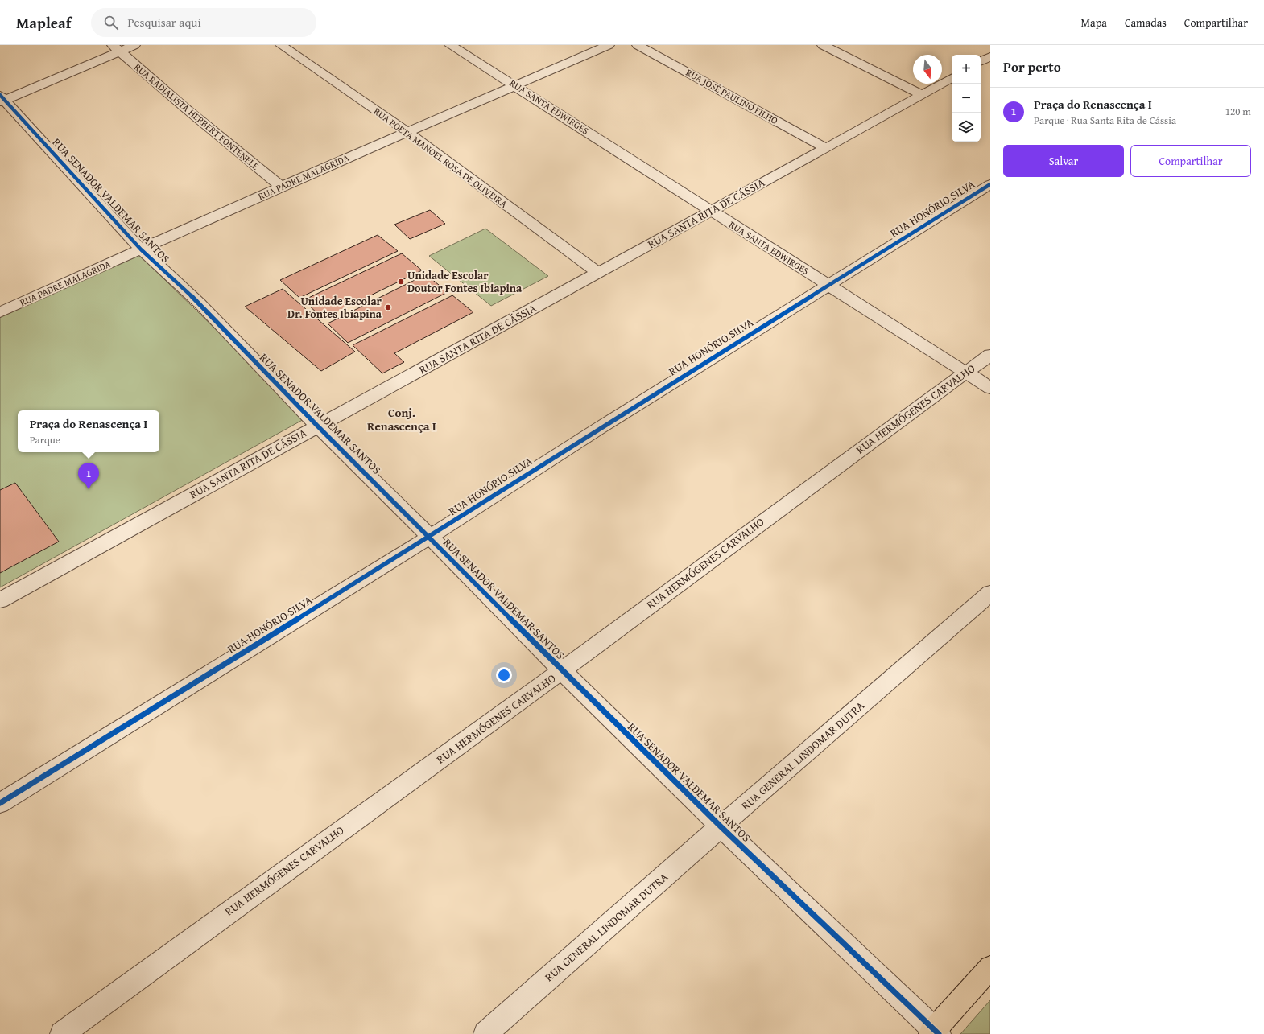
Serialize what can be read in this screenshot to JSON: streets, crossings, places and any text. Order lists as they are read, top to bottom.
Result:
{
  "streets": {
    "street": [
      "RUA JOSÉ PAULINO FILHO",
      "RUA SANTA EDWIRGES",
      "RUA RADIALISTA HERBERT FONTENELE",
      "RUA POETA MANOEL ROSA DE OLIVEIRA",
      "RUA PADRE MALAGRIDA",
      "RUA SENADOR VALDEMAR SANTOS",
      "RUA HONÓRIO SILVA",
      "RUA SANTA RITA DE CÁSSIA",
      "RUA HERMÓGENES CARVALHO",
      "RUA GENERAL LINDOMAR DUTRA"
    ]
  },
  "crossings": [
    ["RUA JOSÉ PAULINO FILHO", "RUA SANTA RITA DE CÁSSIA"],
    ["RUA SANTA EDWIRGES", "RUA PADRE MALAGRIDA"],
    ["RUA SANTA EDWIRGES", "RUA HONÓRIO SILVA"],
    ["RUA SANTA EDWIRGES", "RUA SANTA RITA DE CÁSSIA"],
    ["RUA SANTA EDWIRGES", "RUA HERMÓGENES CARVALHO"],
    ["RUA RADIALISTA HERBERT FONTENELE", "RUA PADRE MALAGRIDA"],
    ["RUA POETA MANOEL ROSA DE OLIVEIRA", "RUA PADRE MALAGRIDA"],
    ["RUA POETA MANOEL ROSA DE OLIVEIRA", "RUA SANTA RITA DE CÁSSIA"],
    ["RUA PADRE MALAGRIDA", "RUA SENADOR VALDEMAR SANTOS"],
    ["RUA SENADOR VALDEMAR SANTOS", "RUA HONÓRIO SILVA"],
    ["RUA SENADOR VALDEMAR SANTOS", "RUA SANTA RITA DE CÁSSIA"],
    ["RUA SENADOR VALDEMAR SANTOS", "RUA HERMÓGENES CARVALHO"],
    ["RUA SENADOR VALDEMAR SANTOS", "RUA GENERAL LINDOMAR DUTRA"]
  ],
  "districts": ["Conj. Renascença I"],
  "places": ["Unidade Escolar Doutor Fontes Ibiapina", "Unidade Escolar Dr. Fontes Ibiapina"],
  "north": "bottom",
  "page": {
    "header": "Mapleaf",
    "search": "Pesquisar aqui",
    "nav": ["Mapa", "Camadas", "Compartilhar"],
    "heading": "Por perto",
    "map_buttons": ["+", "−"],
    "list": [
      {
        "mark": "1",
        "name": "Praça do Renascença I",
        "note": "Parque · Rua Santa Rita de Cássia",
        "value": "120 m"
      }
    ],
    "buttons": ["Salvar", "Compartilhar"],
    "popup": ["Praça do Renascença I", "Parque"],
    "pins": "1"
  }
}
